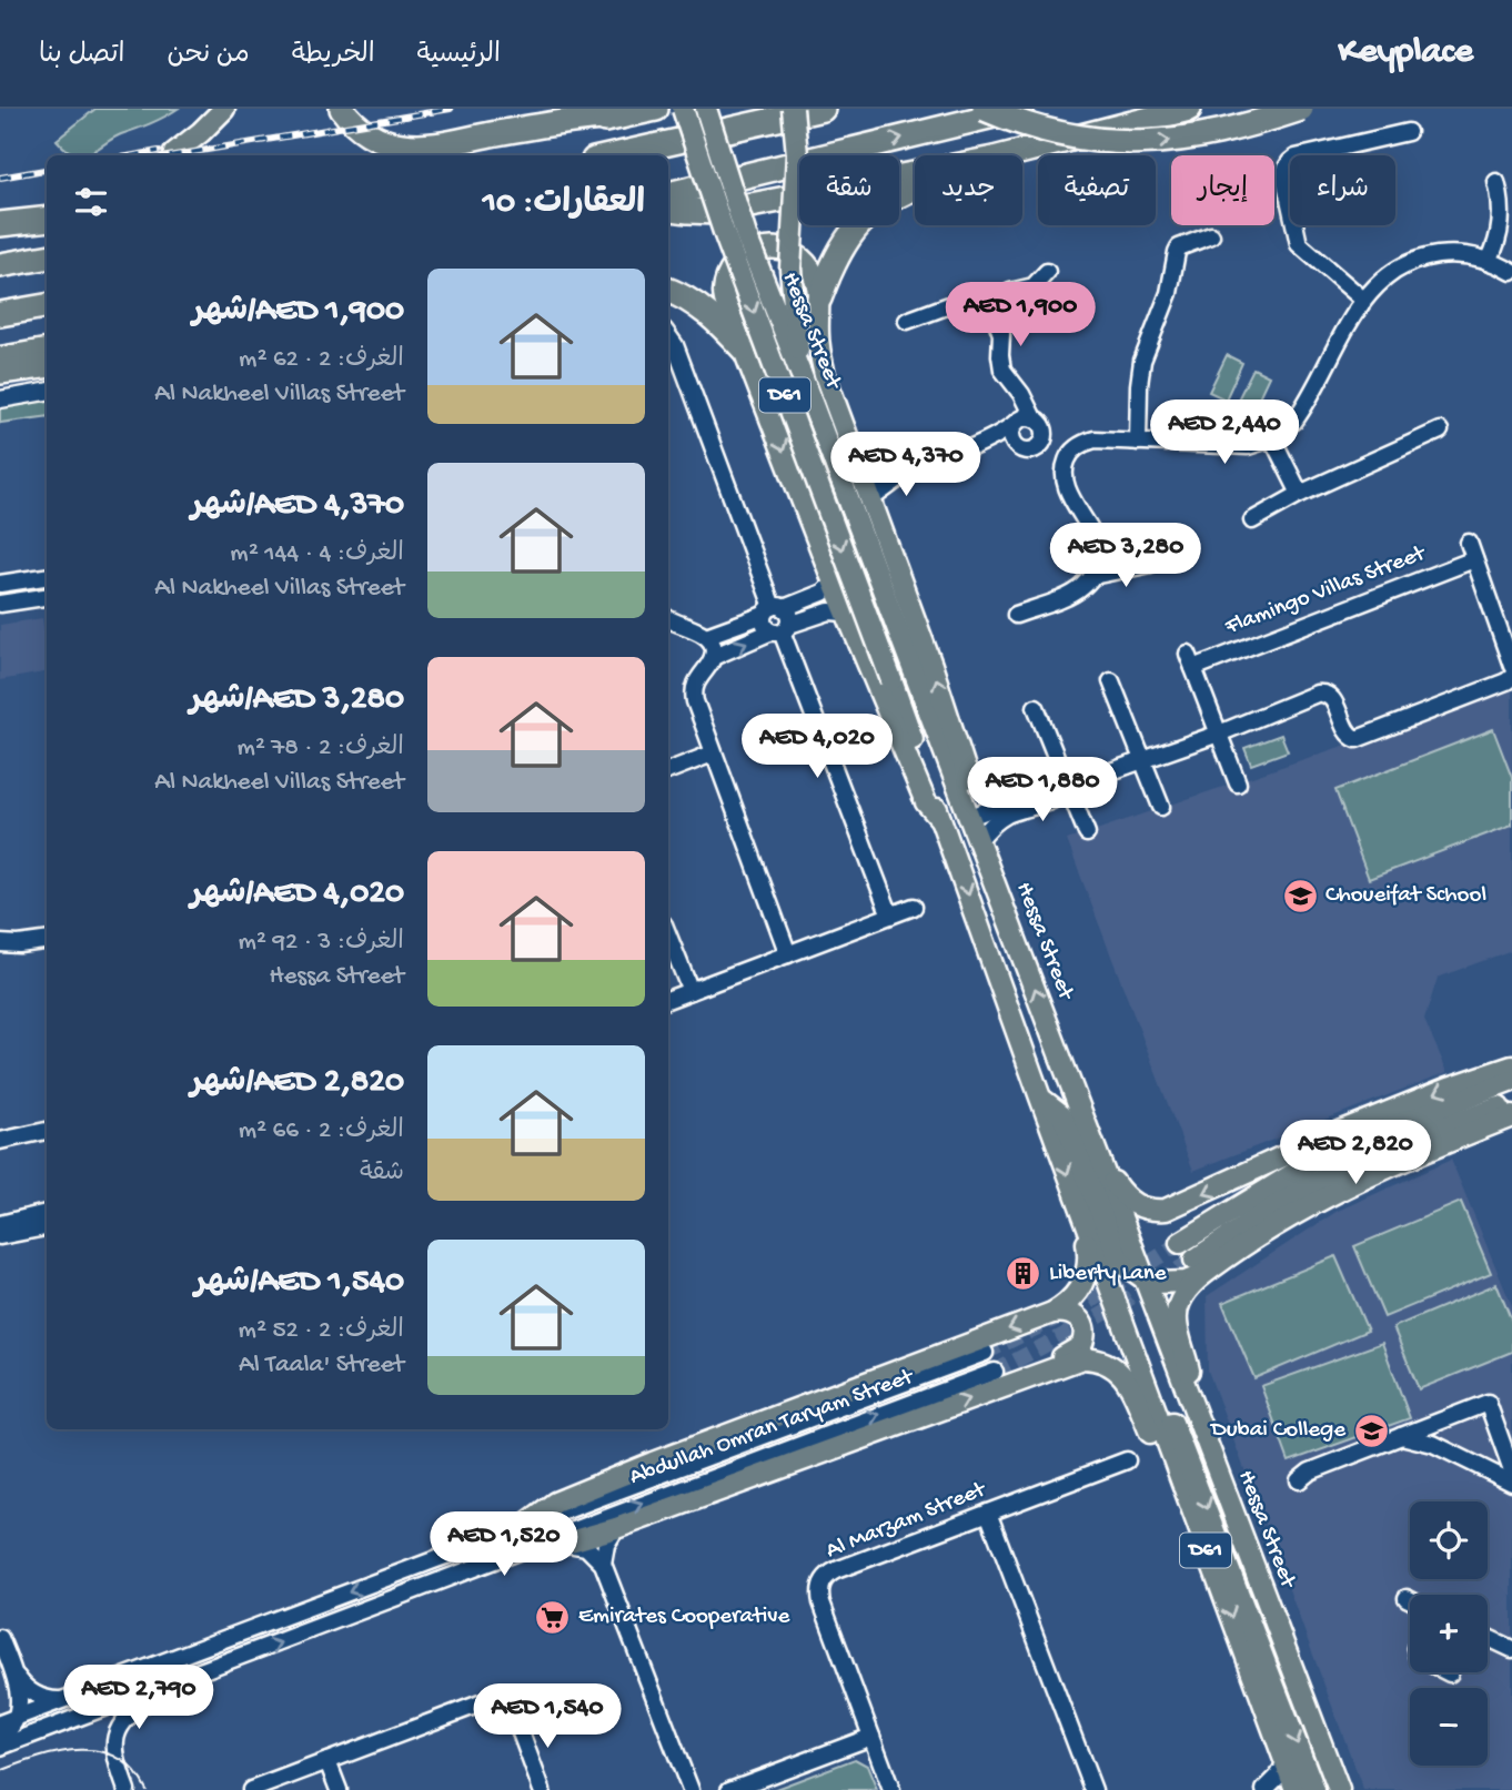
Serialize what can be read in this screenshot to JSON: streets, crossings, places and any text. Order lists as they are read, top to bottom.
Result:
{
  "streets": {
    "main road": ["Hessa Street", "D61"],
    "street": ["Flamingo Villas Street", "Abdullah Omran Taryam Street", "Al Marzam Street"]
  },
  "places": {
    "school or university": ["Choueifat School", "Dubai College"],
    "building": ["Liberty Lane"],
    "supermarket": ["Emirates Cooperative"]
  },
  "page": {
    "header": "Keyplace",
    "nav": [
      "الرئيسية",
      "الخريطة",
      "من نحن",
      "اتصل بنا"
    ],
    "chip": [
      "شراء",
      "إيجار",
      "تصفية",
      "جديد",
      "شقة"
    ],
    "heading": "العقارات: 10",
    "list": [
      {
        "name": "AED 1,900/شهر",
        "note": "الغرف: 2 · 62 m² · Al Nakheel Villas Street"
      },
      {
        "name": "AED 4,370/شهر",
        "note": "الغرف: 4 · 144 m² · Al Nakheel Villas Street"
      },
      {
        "name": "AED 3,280/شهر",
        "note": "الغرف: 2 · 78 m² · Al Nakheel Villas Street"
      },
      {
        "name": "AED 4,020/شهر",
        "note": "الغرف: 3 · 92 m² · Hessa Street"
      },
      {
        "name": "AED 2,820/شهر",
        "note": "الغرف: 2 · 66 m² · شقة"
      },
      {
        "name": "AED 1,540/شهر",
        "note": "الغرف: 2 · 52 m² · Al Taala' Street"
      }
    ],
    "price": [
      "AED 1,900",
      "AED 2,440",
      "AED 4,370",
      "AED 3,280",
      "AED 4,020",
      "AED 1,880",
      "AED 2,820",
      "AED 1,520",
      "AED 2,790",
      "AED 1,540"
    ],
    "map_buttons": ["+", "−"]
  }
}
